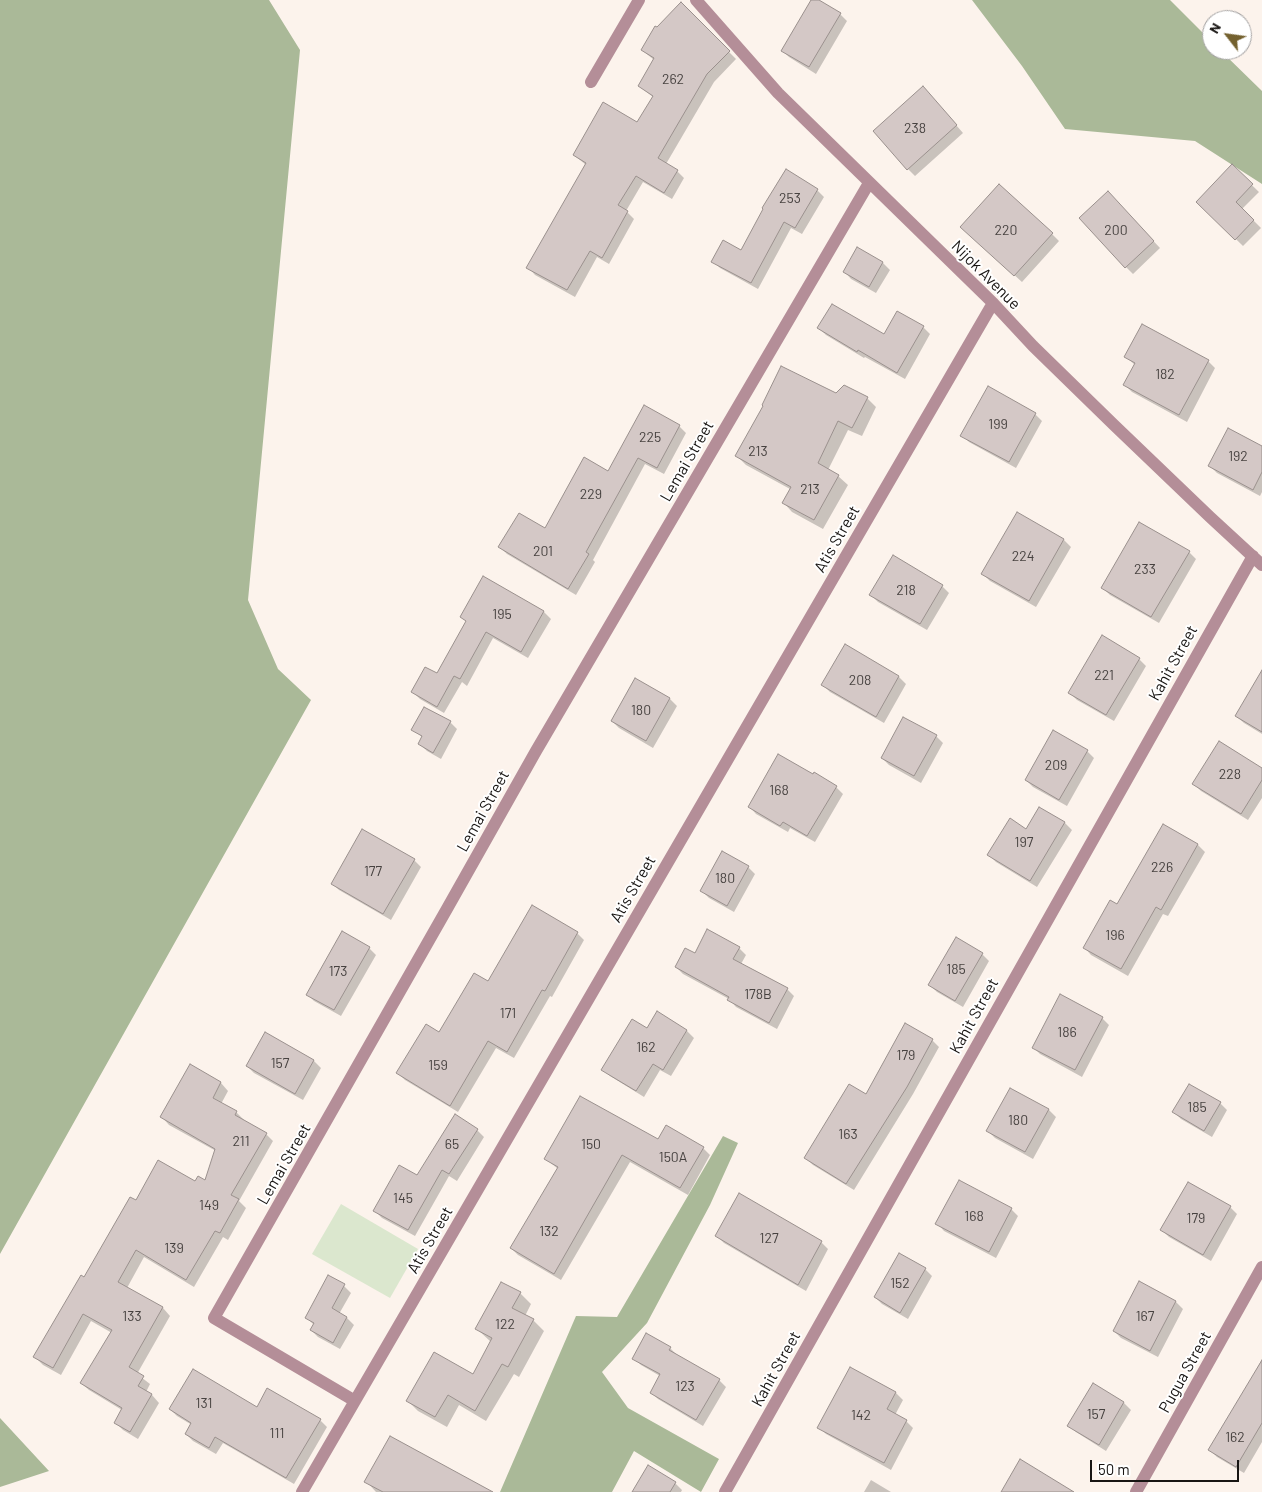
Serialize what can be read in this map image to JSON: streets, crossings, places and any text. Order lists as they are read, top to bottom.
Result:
{
  "streets": {
    "street": [
      "Nijok Avenue",
      "Lemai Street",
      "Atis Street",
      "Kahit Street",
      "Pugua Street"
    ]
  },
  "crossings": [
    ["Nijok Avenue", "Lemai Street"],
    ["Nijok Avenue", "Atis Street"],
    ["Nijok Avenue", "Kahit Street"],
    ["Lemai Street", "Atis Street"]
  ],
  "house_numbers": [
    "262",
    "238",
    "253",
    "220",
    "200",
    "182",
    "199",
    "225",
    "213",
    "192",
    "213",
    "229",
    "201",
    "224",
    "233",
    "218",
    "195",
    "221",
    "208",
    "180",
    "209",
    "228",
    "168",
    "197",
    "226",
    "177",
    "180",
    "196",
    "185",
    "173",
    "178B",
    "171",
    "186",
    "162",
    "179",
    "157",
    "159",
    "185",
    "180",
    "163",
    "211",
    "65",
    "150",
    "150A",
    "145",
    "149",
    "168",
    "179",
    "132",
    "127",
    "139",
    "152",
    "133",
    "167",
    "122",
    "123",
    "131",
    "157",
    "142",
    "111",
    "162"
  ],
  "scale_bar": "50 m",
  "north": "top left"
}
